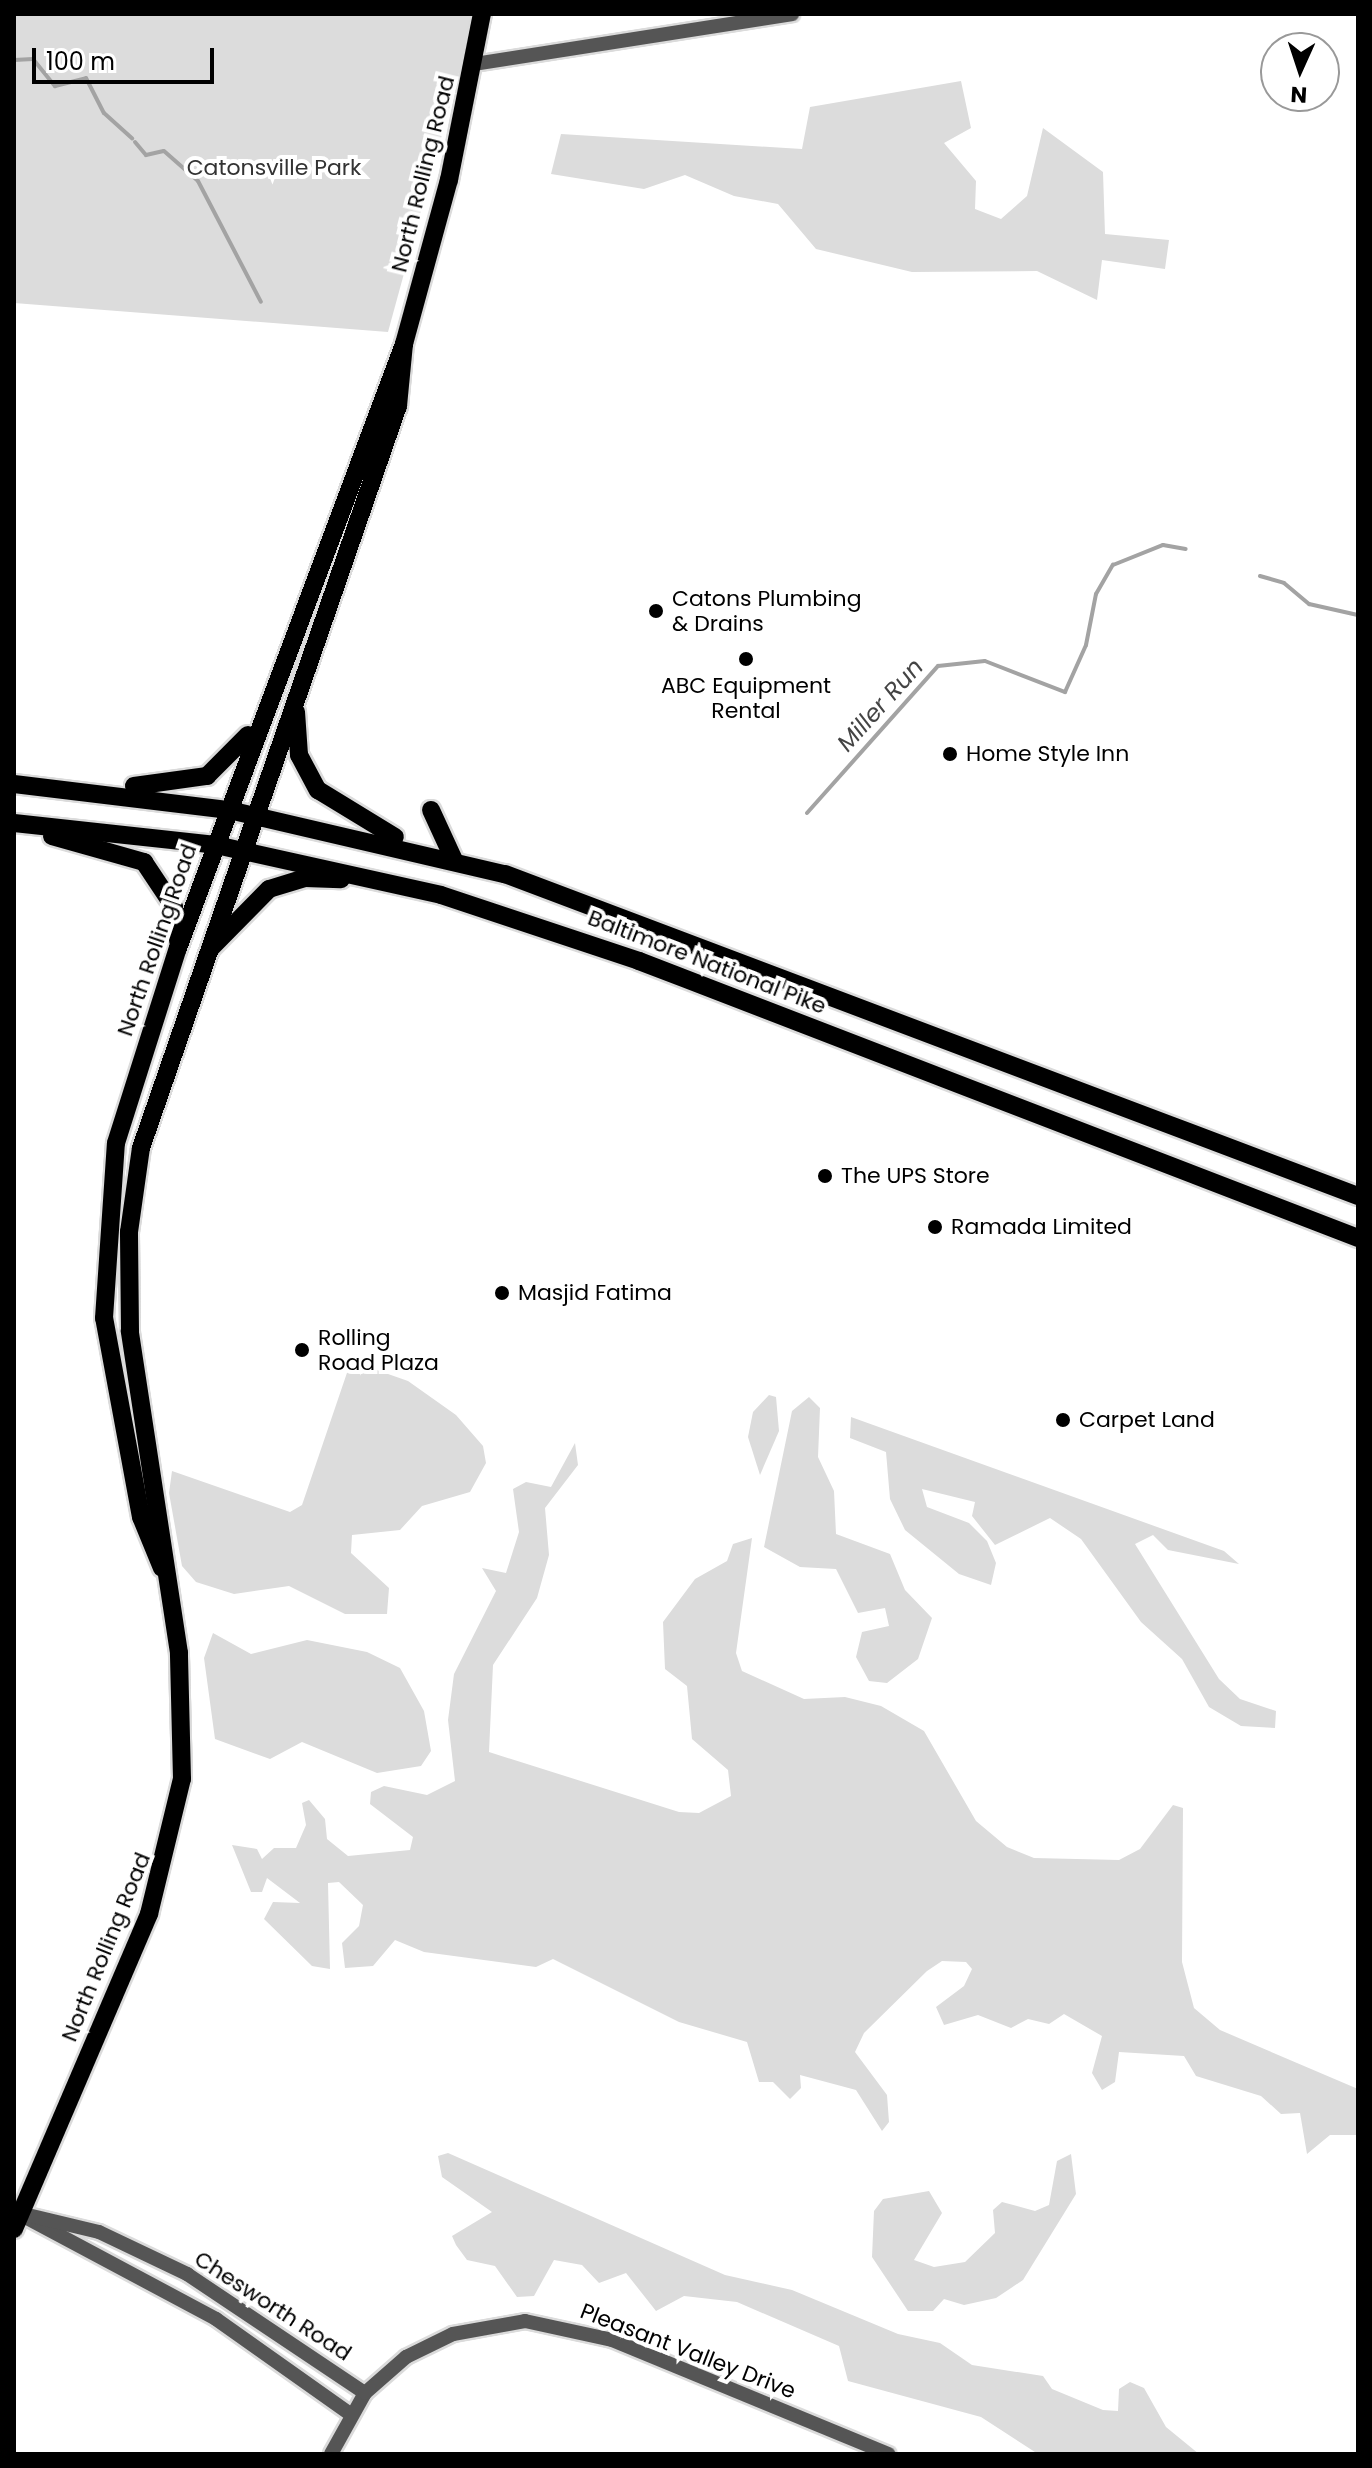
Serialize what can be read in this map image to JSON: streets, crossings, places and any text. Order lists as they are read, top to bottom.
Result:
{
  "streets": {
    "main road": ["North Rolling Road", "Baltimore National Pike"],
    "street": ["Chesworth Road", "Pleasant Valley Drive"]
  },
  "crossings": [
    ["North Rolling Road", "Baltimore National Pike"],
    ["North Rolling Road", "Chesworth Road"],
    ["Chesworth Road", "Pleasant Valley Drive"]
  ],
  "water": ["Miller Run"],
  "parks": ["Catonsville Park"],
  "places": [
    "Catons Plumbing & Drains",
    "ABC Equipment Rental",
    "Home Style Inn",
    "The UPS Store",
    "Ramada Limited",
    "Masjid Fatima",
    "Rolling Road Plaza",
    "Carpet Land"
  ],
  "scale_bar": "100 m",
  "north": "bottom"
}
